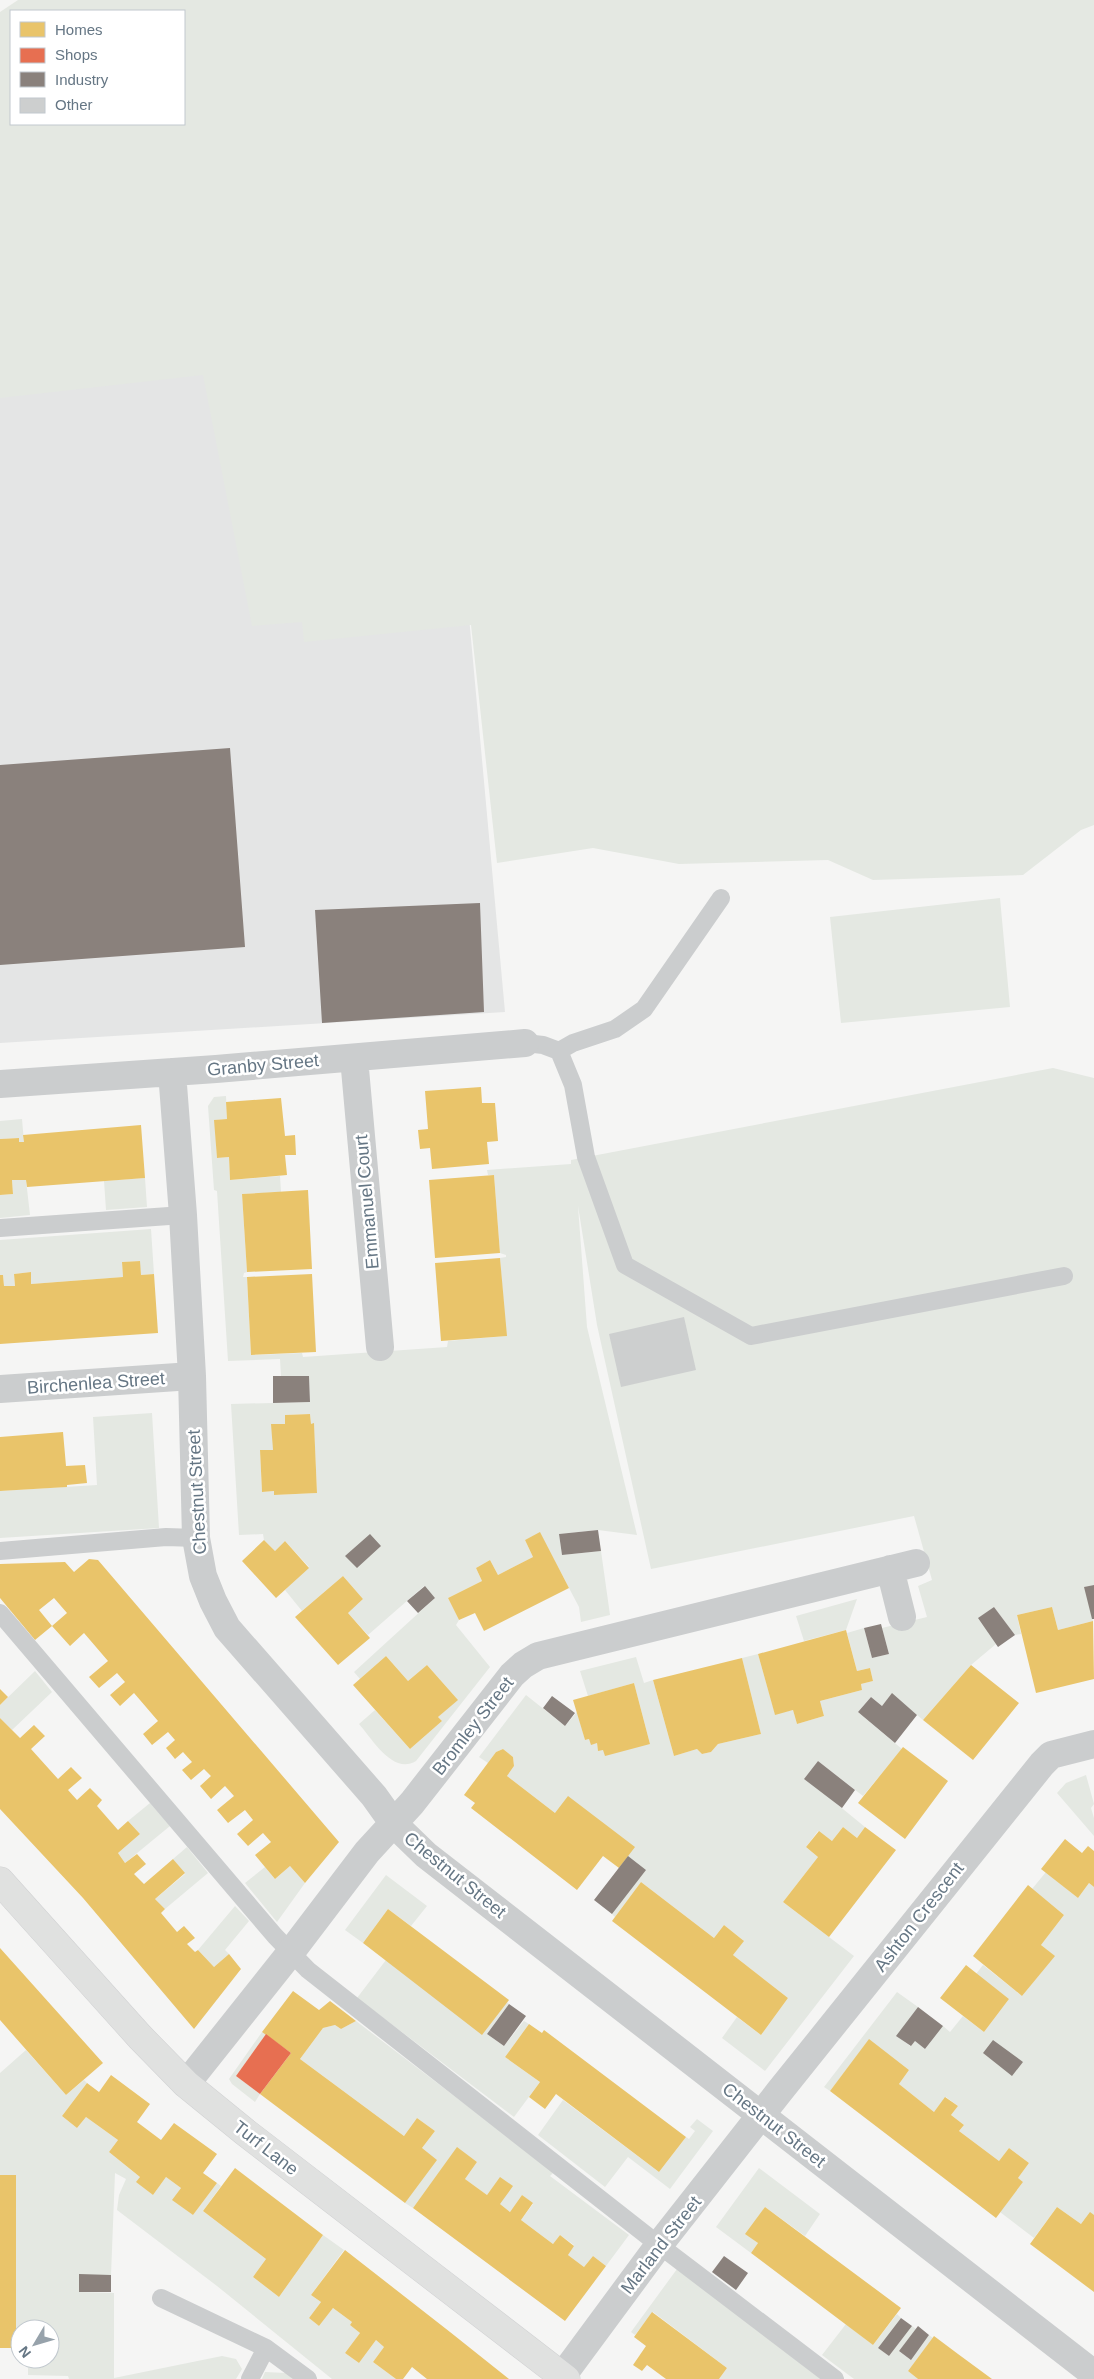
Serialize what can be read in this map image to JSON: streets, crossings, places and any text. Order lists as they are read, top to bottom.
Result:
{
  "streets": {
    "street": [
      "Granby Street",
      "Emmanuel Court",
      "Birchenlea Street",
      "Chestnut Street",
      "Bromley Street",
      "Ashton Crescent",
      "Turf Lane",
      "Marland Street"
    ]
  },
  "crossings": [
    ["Granby Street", "Emmanuel Court"],
    ["Granby Street", "Chestnut Street"],
    ["Birchenlea Street", "Chestnut Street"],
    ["Chestnut Street", "Bromley Street"],
    ["Chestnut Street", "Ashton Crescent"],
    ["Chestnut Street", "Marland Street"],
    ["Bromley Street", "Turf Lane"],
    ["Ashton Crescent", "Marland Street"],
    ["Turf Lane", "Marland Street"]
  ],
  "legend": [
    "Homes",
    "Shops",
    "Industry",
    "Other"
  ],
  "north": "bottom left"
}
